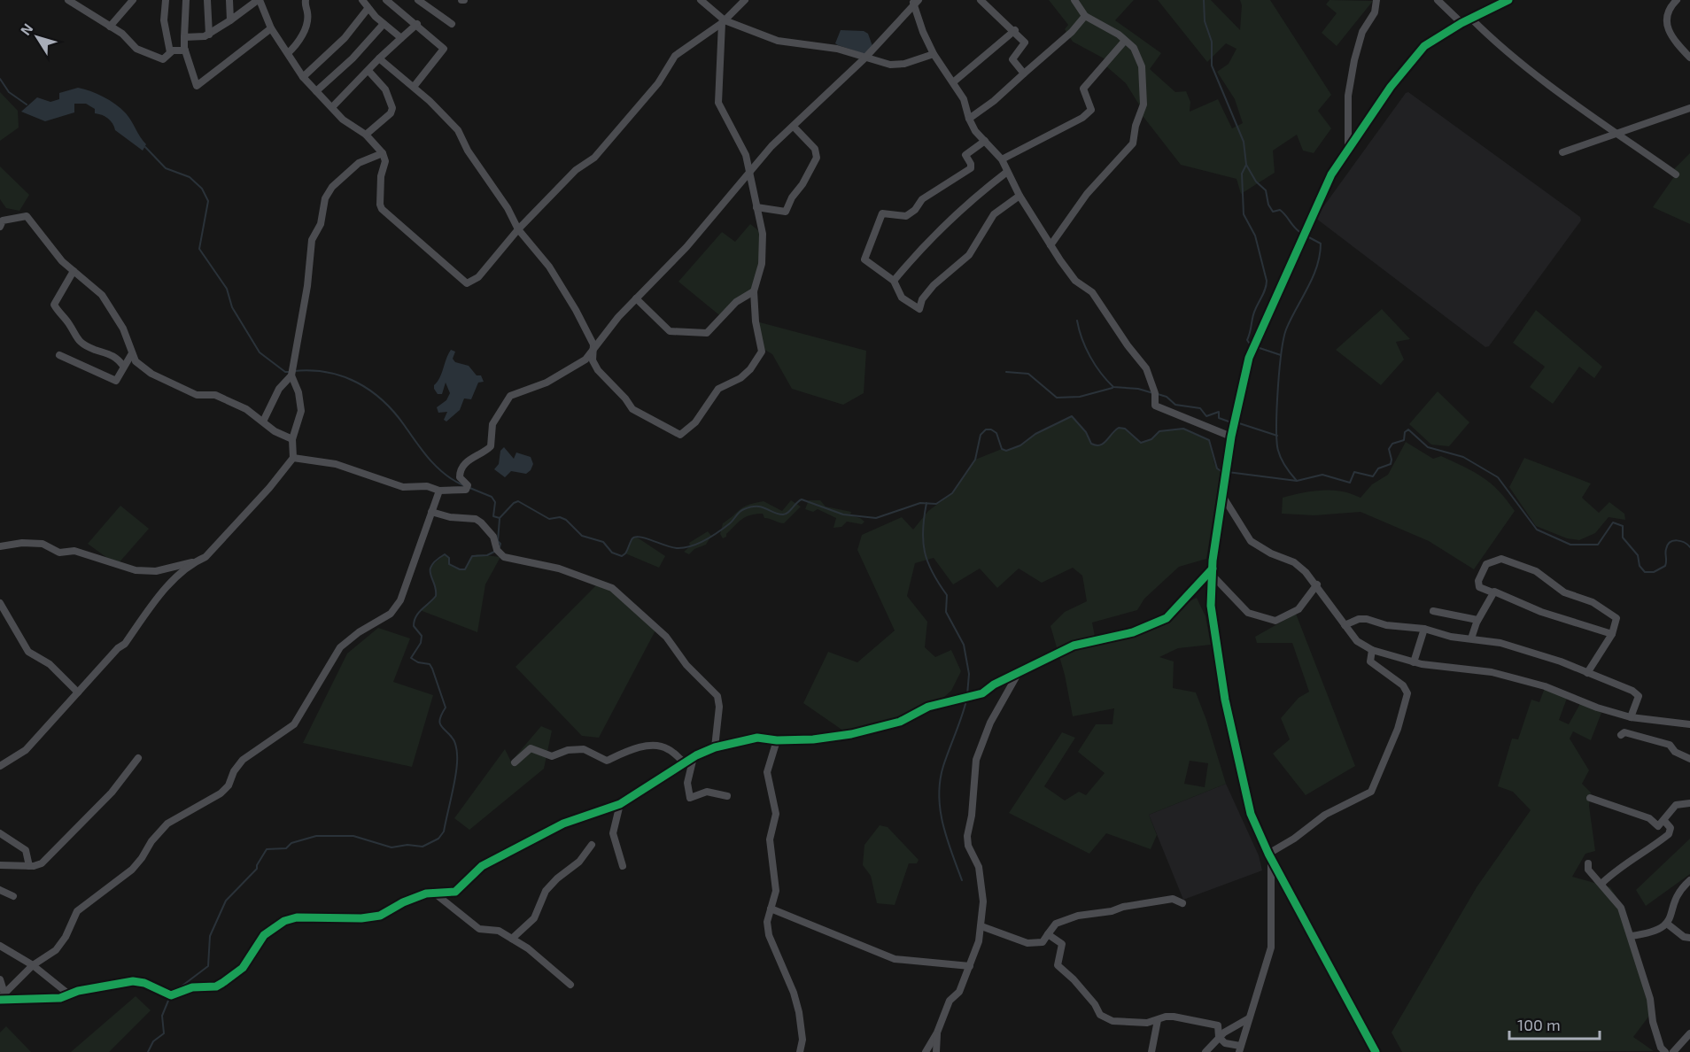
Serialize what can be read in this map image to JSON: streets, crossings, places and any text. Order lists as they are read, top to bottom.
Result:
{
  "scale_bar": "100 m",
  "north": "top left"
}
